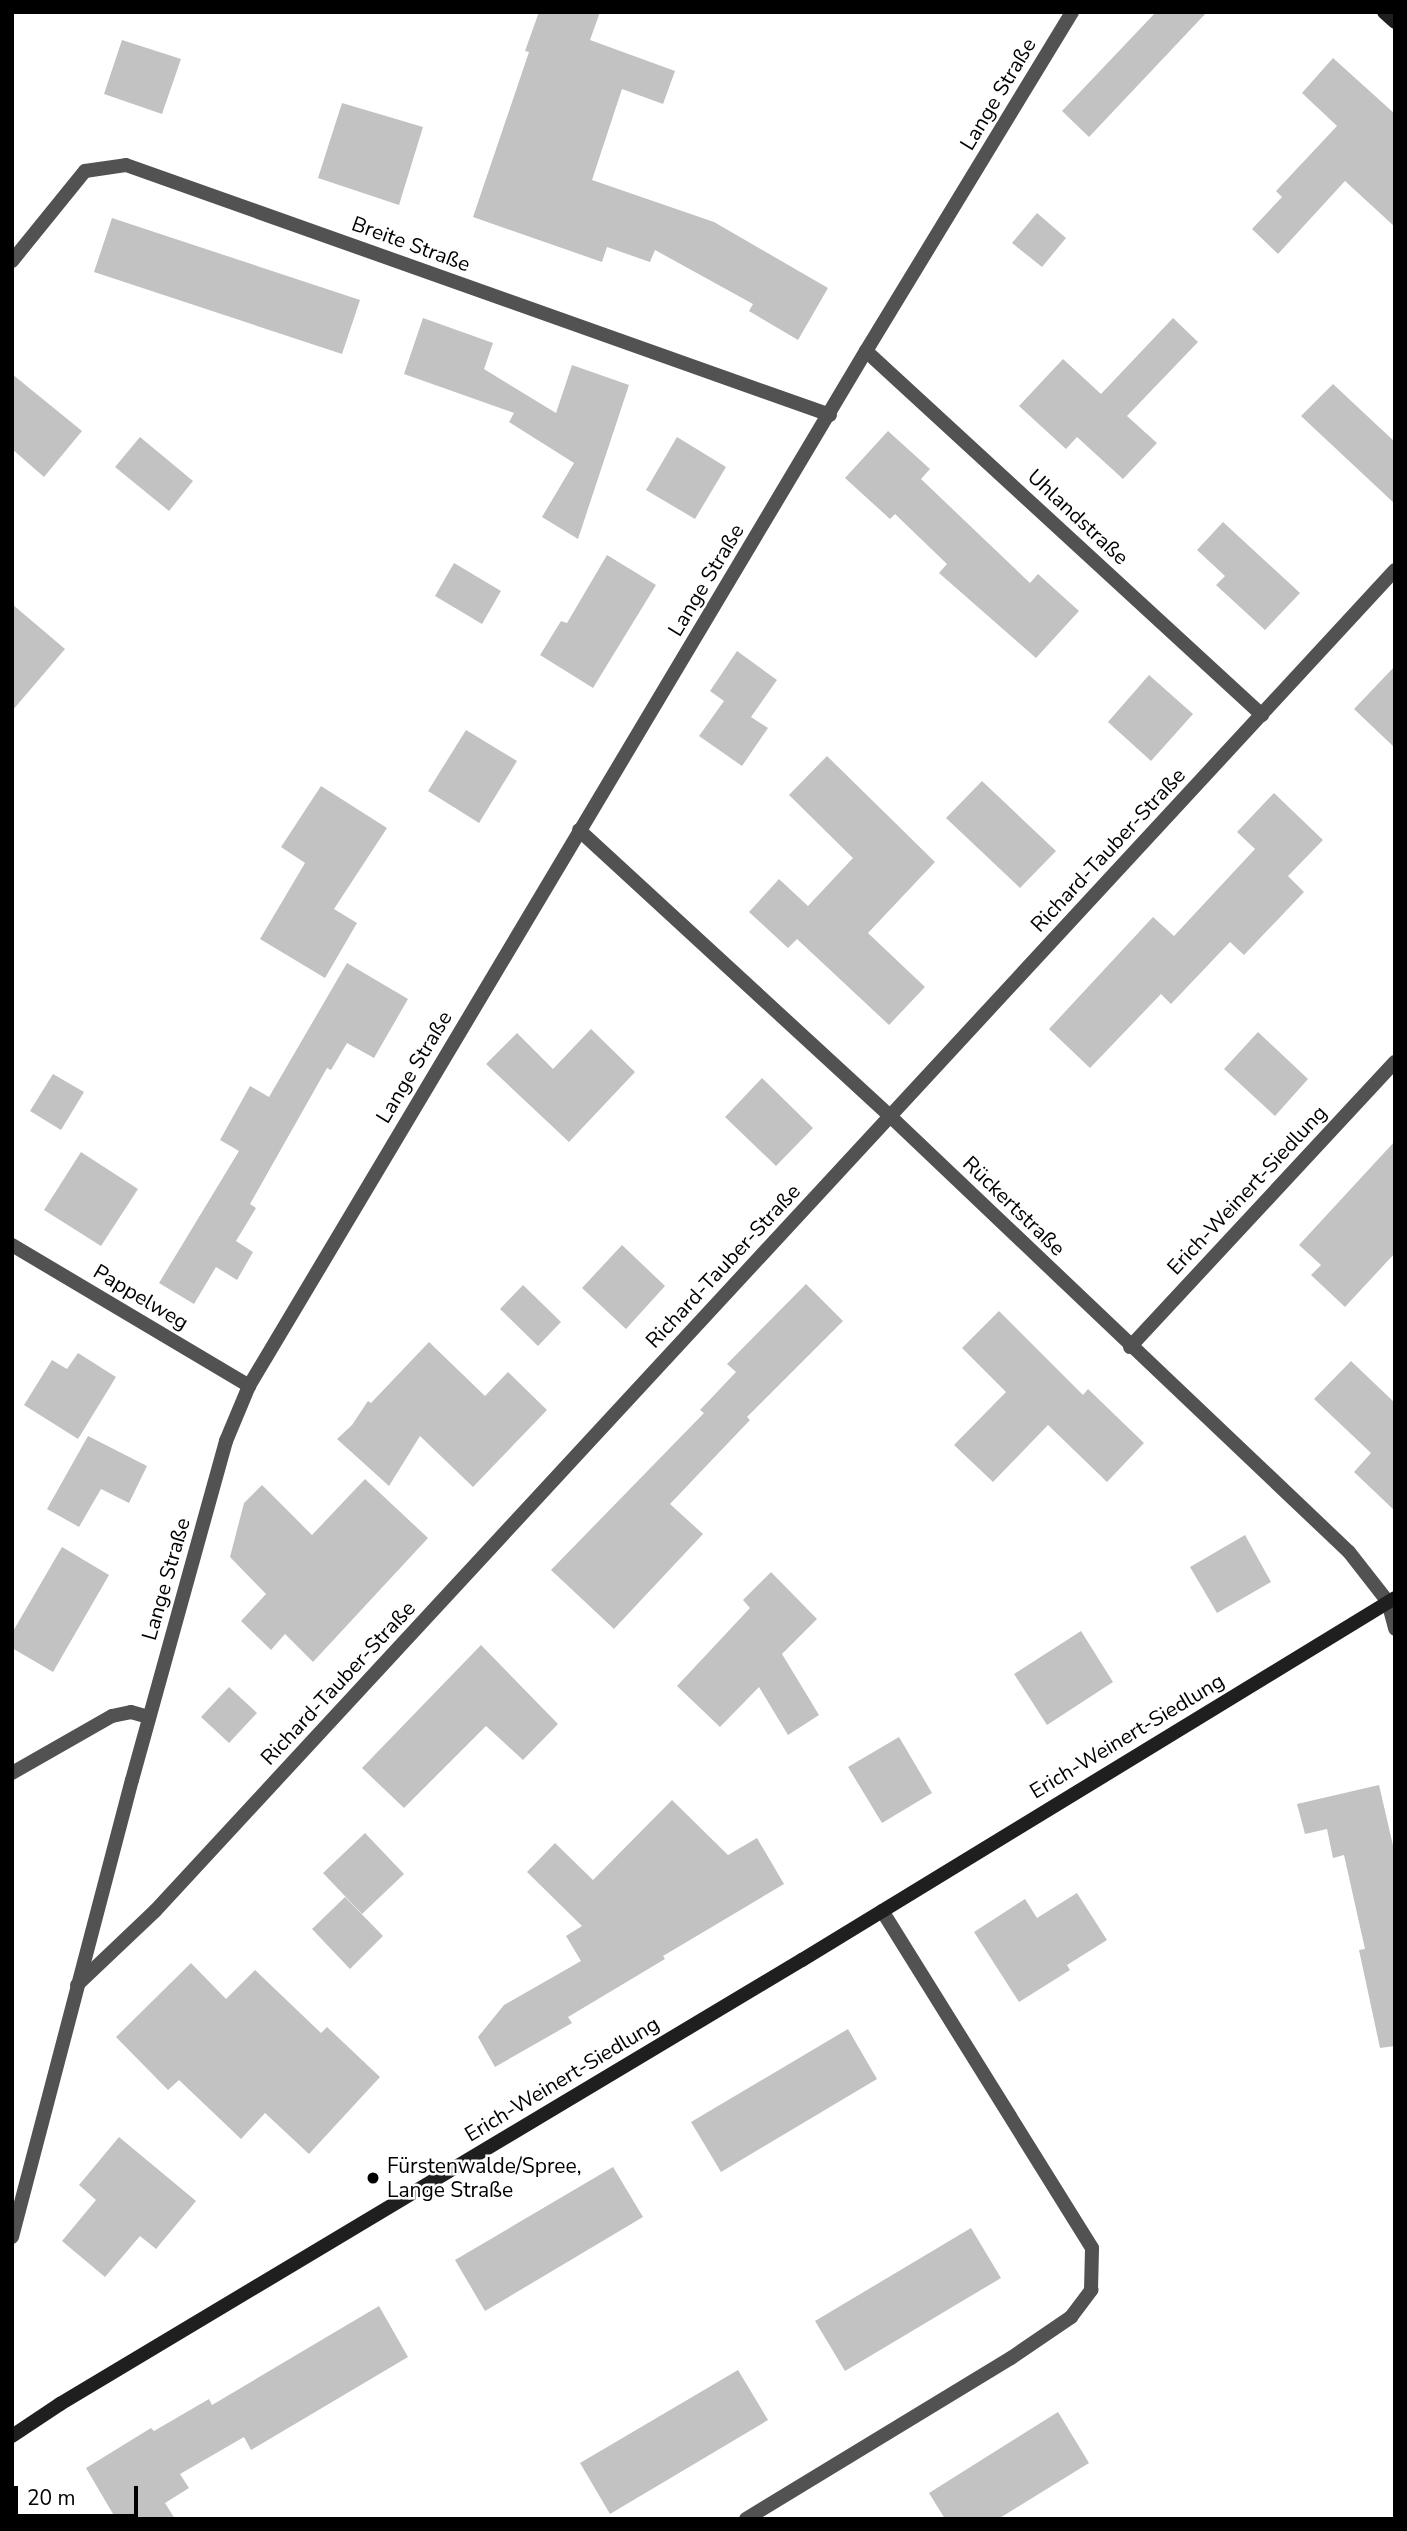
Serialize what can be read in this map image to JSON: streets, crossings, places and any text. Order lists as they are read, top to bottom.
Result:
{
  "streets": {
    "street": [
      "Lange Straße",
      "Breite Straße",
      "Uhlandstraße",
      "Richard-Tauber-Straße",
      "Erich-Weinert-Siedlung",
      "Rückertstraße",
      "Pappelweg"
    ]
  },
  "crossings": [
    ["Lange Straße", "Breite Straße"],
    ["Lange Straße", "Uhlandstraße"],
    ["Lange Straße", "Richard-Tauber-Straße"],
    ["Lange Straße", "Rückertstraße"],
    ["Lange Straße", "Pappelweg"],
    ["Uhlandstraße", "Richard-Tauber-Straße"],
    ["Richard-Tauber-Straße", "Rückertstraße"],
    ["Erich-Weinert-Siedlung", "Rückertstraße"]
  ],
  "places": ["Fürstenwalde/Spree, Lange Straße"],
  "scale_bar": "20 m"
}
